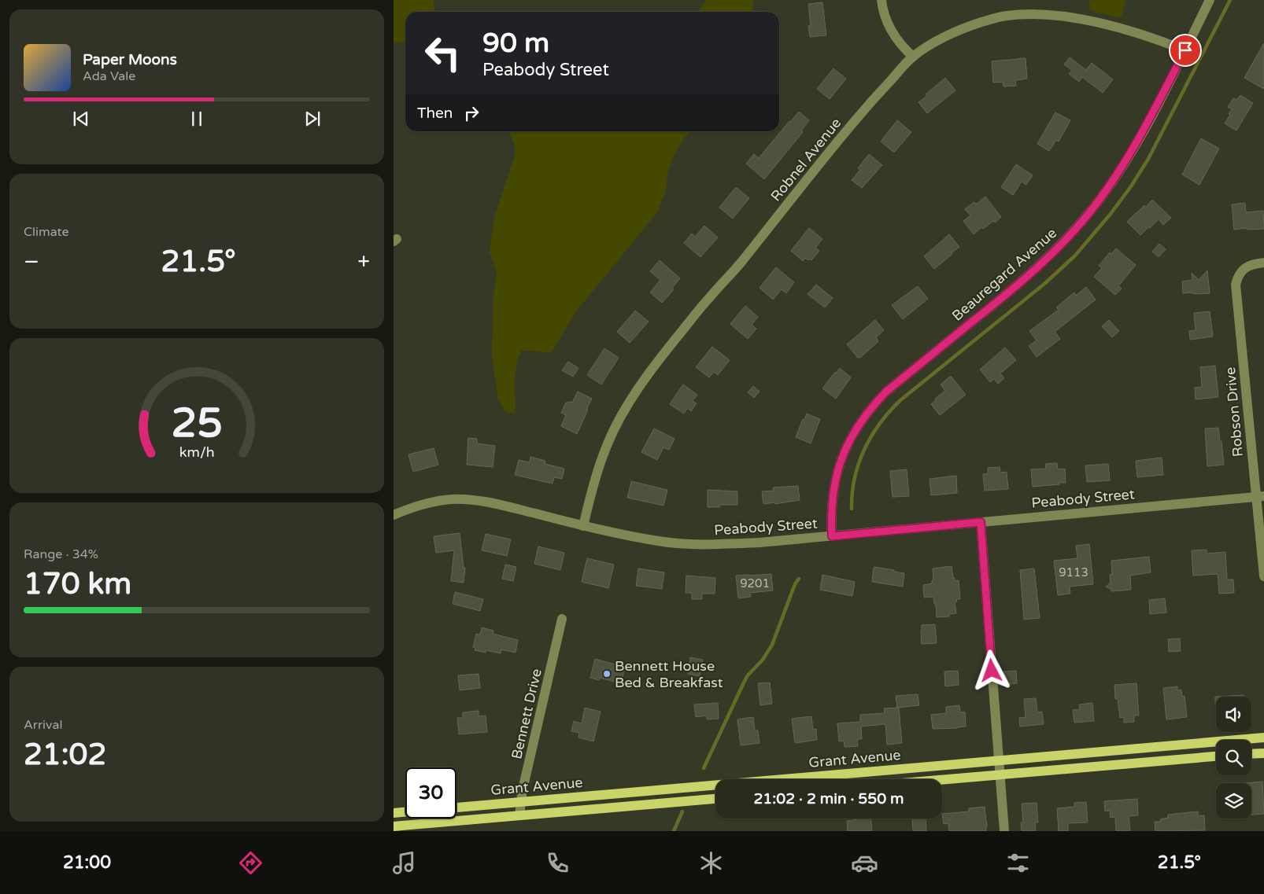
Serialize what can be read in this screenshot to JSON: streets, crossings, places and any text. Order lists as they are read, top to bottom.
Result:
{
  "streets": {
    "main road": ["Grant Avenue"],
    "street": [
      "Robnel Avenue",
      "Beauregard Avenue",
      "Robson Drive",
      "Peabody Street",
      "Bennett Drive"
    ]
  },
  "crossings": [
    ["Robnel Avenue", "Beauregard Avenue"],
    ["Robnel Avenue", "Peabody Street"],
    ["Beauregard Avenue", "Peabody Street"],
    ["Robson Drive", "Peabody Street"],
    ["Bennett Drive", "Grant Avenue"]
  ],
  "places": ["Bennett House Bed & Breakfast"],
  "house_numbers": ["9113", "9201"],
  "page": {
    "turn": ["90 m", "Peabody Street"],
    "song": ["Paper Moons", "Ada Vale"],
    "then": "Then",
    "tile": [
      "Climate",
      ["Range · 34%", "170 km"],
      ["Arrival", "21:02"]
    ],
    "heat": ["−", "21.5°", "+"],
    "limit": "30",
    "trip": "21:02 · 2 min · 550 m",
    "tabs": ["21:00", "21.5°"],
    "gauge": ["25", "km/h"]
  }
}
